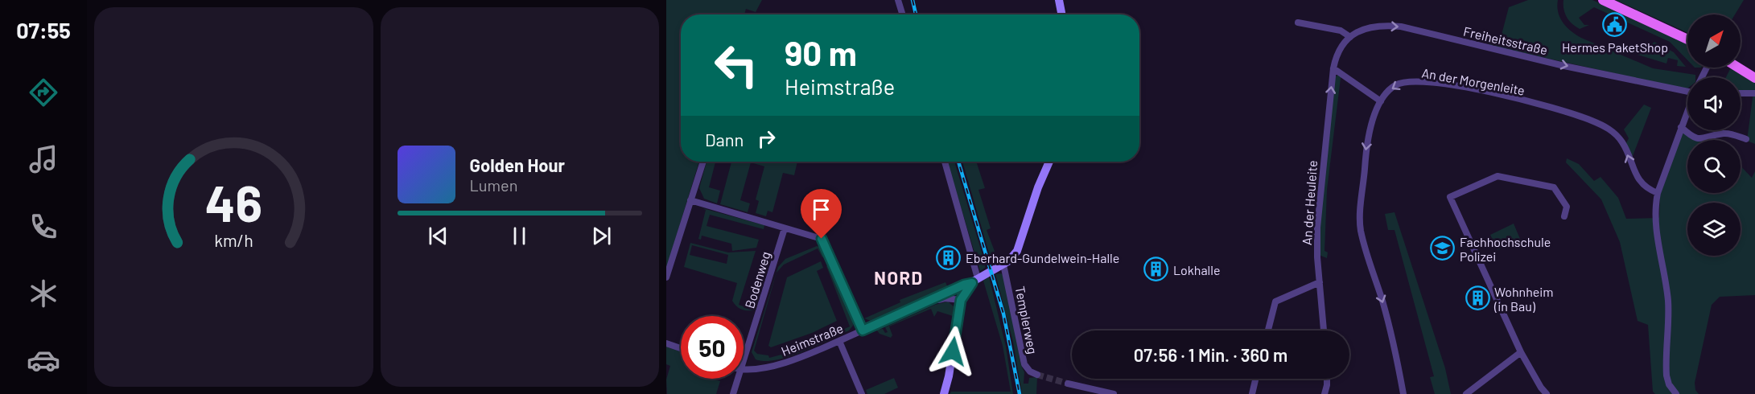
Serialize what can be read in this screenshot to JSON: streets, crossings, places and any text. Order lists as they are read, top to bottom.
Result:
{
  "streets": {
    "street": [
      "Freiheitsstraße",
      "An der Morgenleite",
      "An der Heuleite",
      "Bodenweg",
      "Templerweg",
      "Heimstraße"
    ]
  },
  "crossings": [
    ["Freiheitsstraße", "An der Morgenleite"]
  ],
  "one_way": ["Freiheitsstraße", "An der Heuleite"],
  "districts": ["NORD"],
  "places": {
    "public building": ["Hermes PaketShop"],
    "school or university": ["Fachhochschule Polizei"],
    "building": ["Eberhard-Gundelwein-Halle", "Lokhalle", "Wohnheim (in Bau)"]
  },
  "north": "top right",
  "page": {
    "tabs": "07:55",
    "turn": ["90 m", "Heimstraße"],
    "then": "Dann",
    "song": ["Golden Hour", "Lumen"],
    "limit": "50",
    "trip": "07:56 · 1 Min. · 360 m",
    "gauge": ["46", "km/h"]
  }
}
